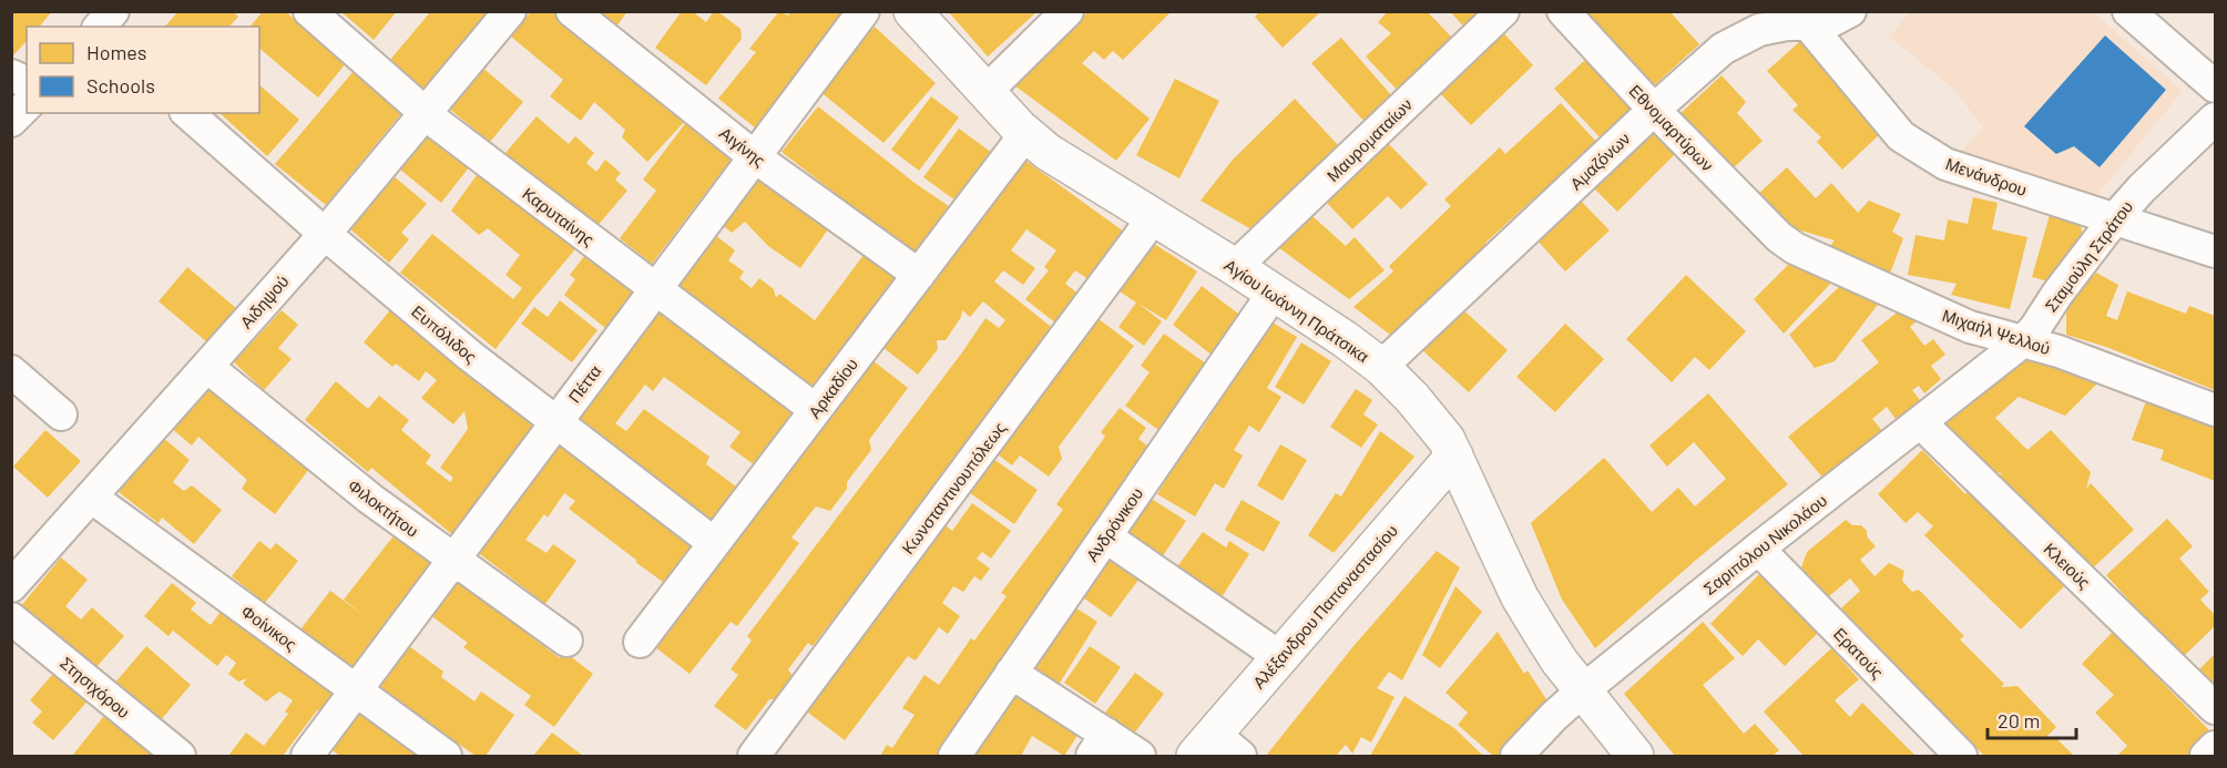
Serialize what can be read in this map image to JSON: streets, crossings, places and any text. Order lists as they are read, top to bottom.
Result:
{
  "streets": {
    "main road": ["Αγίου Ιωάννη Πράτσικα", "Αλέξανδρου Παπαναστασίου"],
    "street": [
      "Εθνομαρτύρων",
      "Μαυροματαίων",
      "Αιγίνης",
      "Αμαζόνων",
      "Μενάνδρου",
      "Καρυταίνης",
      "Σταμούλη Στράτου",
      "Αιδηψού",
      "Μιχαήλ Ψελλού",
      "Ευπόλιδος",
      "Πέττα",
      "Αρκαδίου",
      "Κωνσταντινουπόλεως",
      "Φιλοκτήτου",
      "Ανδρόνικου",
      "Σαριπόλου Νικολάου",
      "Κλειούς",
      "Φοίνικος",
      "Ερατούς",
      "Στησιχόρου"
    ]
  },
  "crossings": [
    ["Εθνομαρτύρων", "Αμαζόνων"],
    ["Εθνομαρτύρων", "Μιχαήλ Ψελλού"],
    ["Μαυροματαίων", "Αγίου Ιωάννη Πράτσικα"],
    ["Αιγίνης", "Πέττα"],
    ["Αιγίνης", "Αρκαδίου"],
    ["Αμαζόνων", "Μενάνδρου"],
    ["Αμαζόνων", "Αγίου Ιωάννη Πράτσικα"],
    ["Μενάνδρου", "Σταμούλη Στράτου"],
    ["Καρυταίνης", "Αιδηψού"],
    ["Καρυταίνης", "Πέττα"],
    ["Καρυταίνης", "Αρκαδίου"],
    ["Σταμούλη Στράτου", "Μιχαήλ Ψελλού"],
    ["Σταμούλη Στράτου", "Σαριπόλου Νικολάου"],
    ["Αιδηψού", "Ευπόλιδος"],
    ["Αιδηψού", "Φιλοκτήτου"],
    ["Αιδηψού", "Φοίνικος"],
    ["Αγίου Ιωάννη Πράτσικα", "Αρκαδίου"],
    ["Αγίου Ιωάννη Πράτσικα", "Κωνσταντινουπόλεως"],
    ["Αγίου Ιωάννη Πράτσικα", "Ανδρόνικου"],
    ["Αγίου Ιωάννη Πράτσικα", "Σαριπόλου Νικολάου"],
    ["Αγίου Ιωάννη Πράτσικα", "Αλέξανδρου Παπαναστασίου"],
    ["Μιχαήλ Ψελλού", "Σαριπόλου Νικολάου"],
    ["Ευπόλιδος", "Πέττα"],
    ["Ευπόλιδος", "Αρκαδίου"],
    ["Πέττα", "Φιλοκτήτου"],
    ["Πέττα", "Φοίνικος"],
    ["Σαριπόλου Νικολάου", "Κλειούς"],
    ["Σαριπόλου Νικολάου", "Ερατούς"]
  ],
  "legend": ["Homes", "Schools"],
  "scale_bar": "20 m"
}
